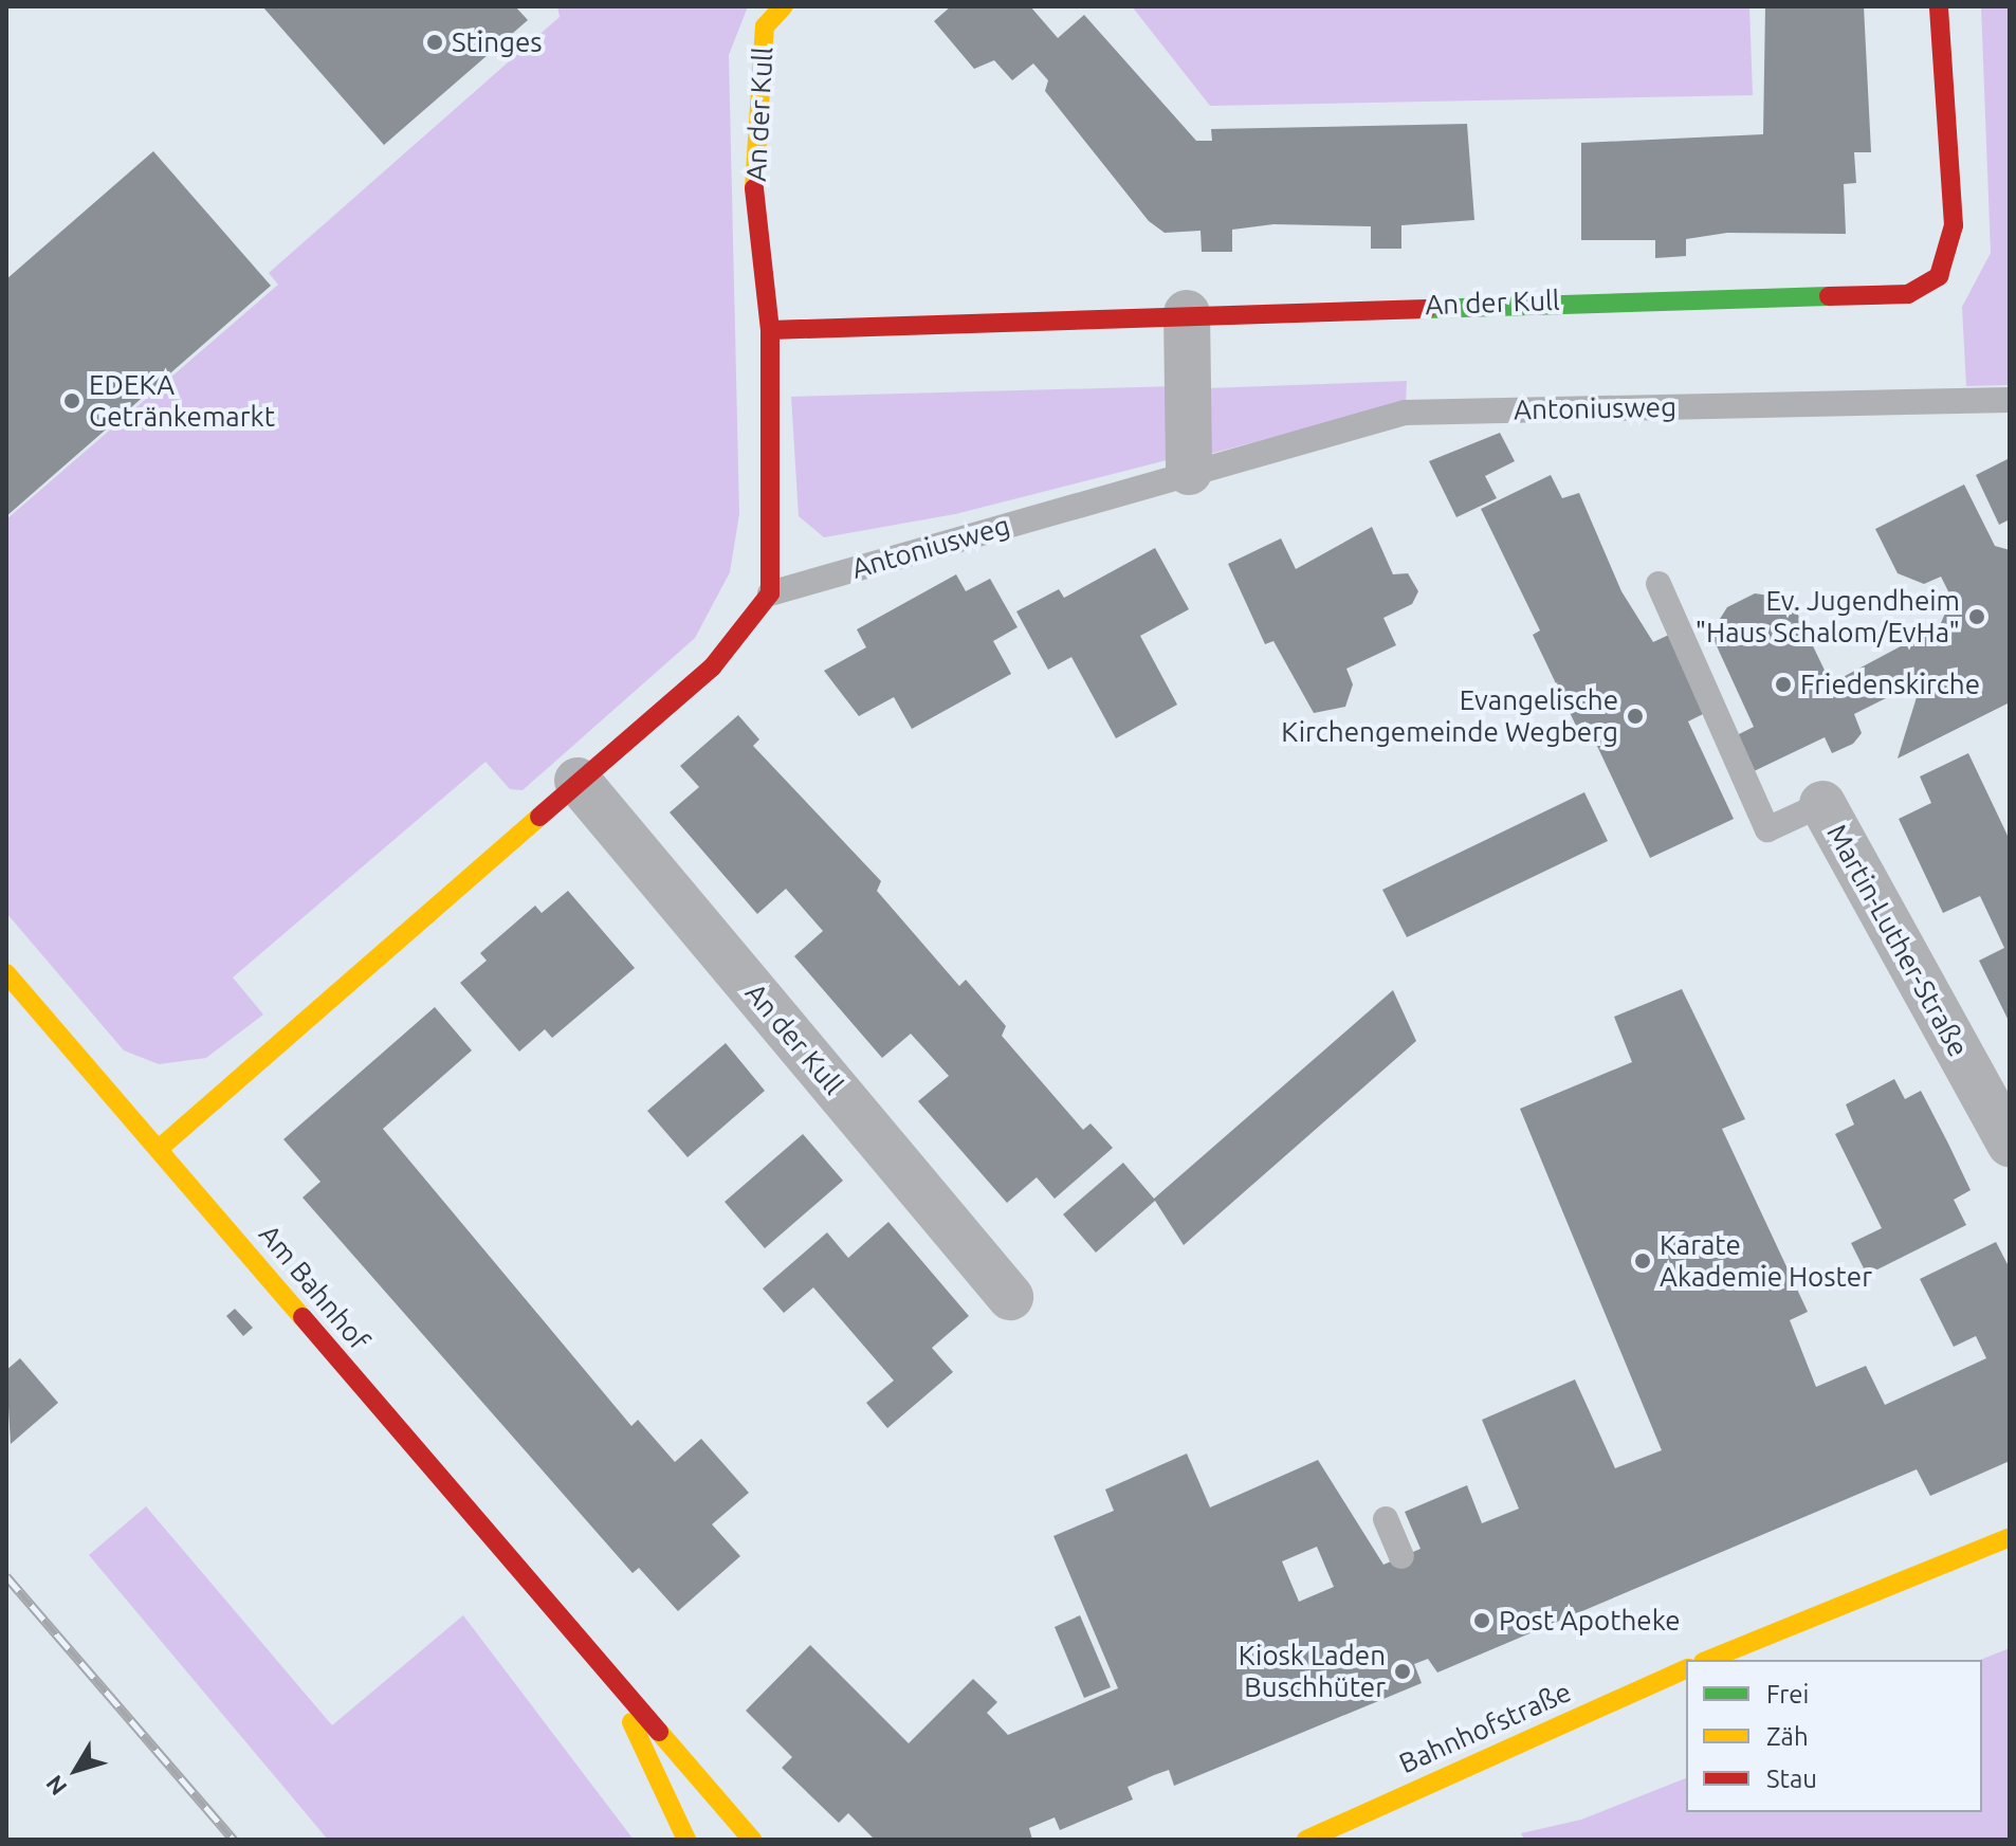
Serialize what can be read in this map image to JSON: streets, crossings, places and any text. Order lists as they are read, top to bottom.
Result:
{
  "streets": {
    "street": [
      "An der Kull",
      "Martin-Luther-Straße",
      "Am Bahnhof",
      "Bahnhofstraße"
    ],
    "lane": ["Antoniusweg"]
  },
  "crossings": [
    ["An der Kull", "Antoniusweg"]
  ],
  "places": [
    "Stinges",
    "EDEKA Getränkemarkt",
    "Ev. Jugendheim \"Haus Schalom/EvHa\"",
    "Friedenskirche",
    "Evangelische Kirchengemeinde Wegberg",
    "Karate Akademie Hoster",
    "Post Apotheke",
    "Kiosk Laden Buschhüter"
  ],
  "legend": ["Frei", "Zäh", "Stau"],
  "north": "bottom left"
}
